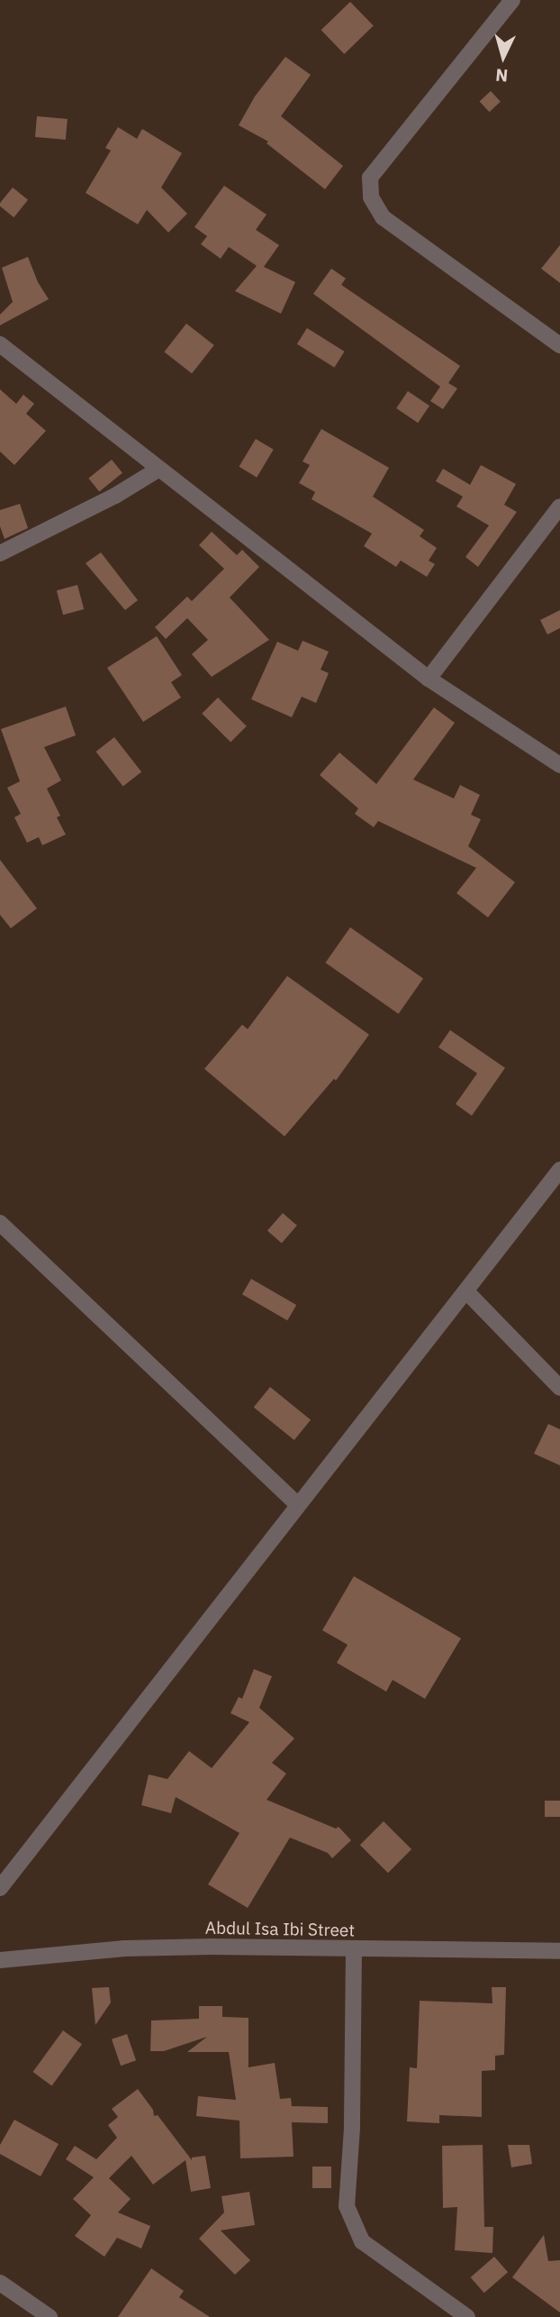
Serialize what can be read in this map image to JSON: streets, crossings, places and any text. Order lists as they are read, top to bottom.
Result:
{
  "streets": {
    "street": ["Abdul Isa Ibi Street"]
  },
  "north": "bottom"
}
